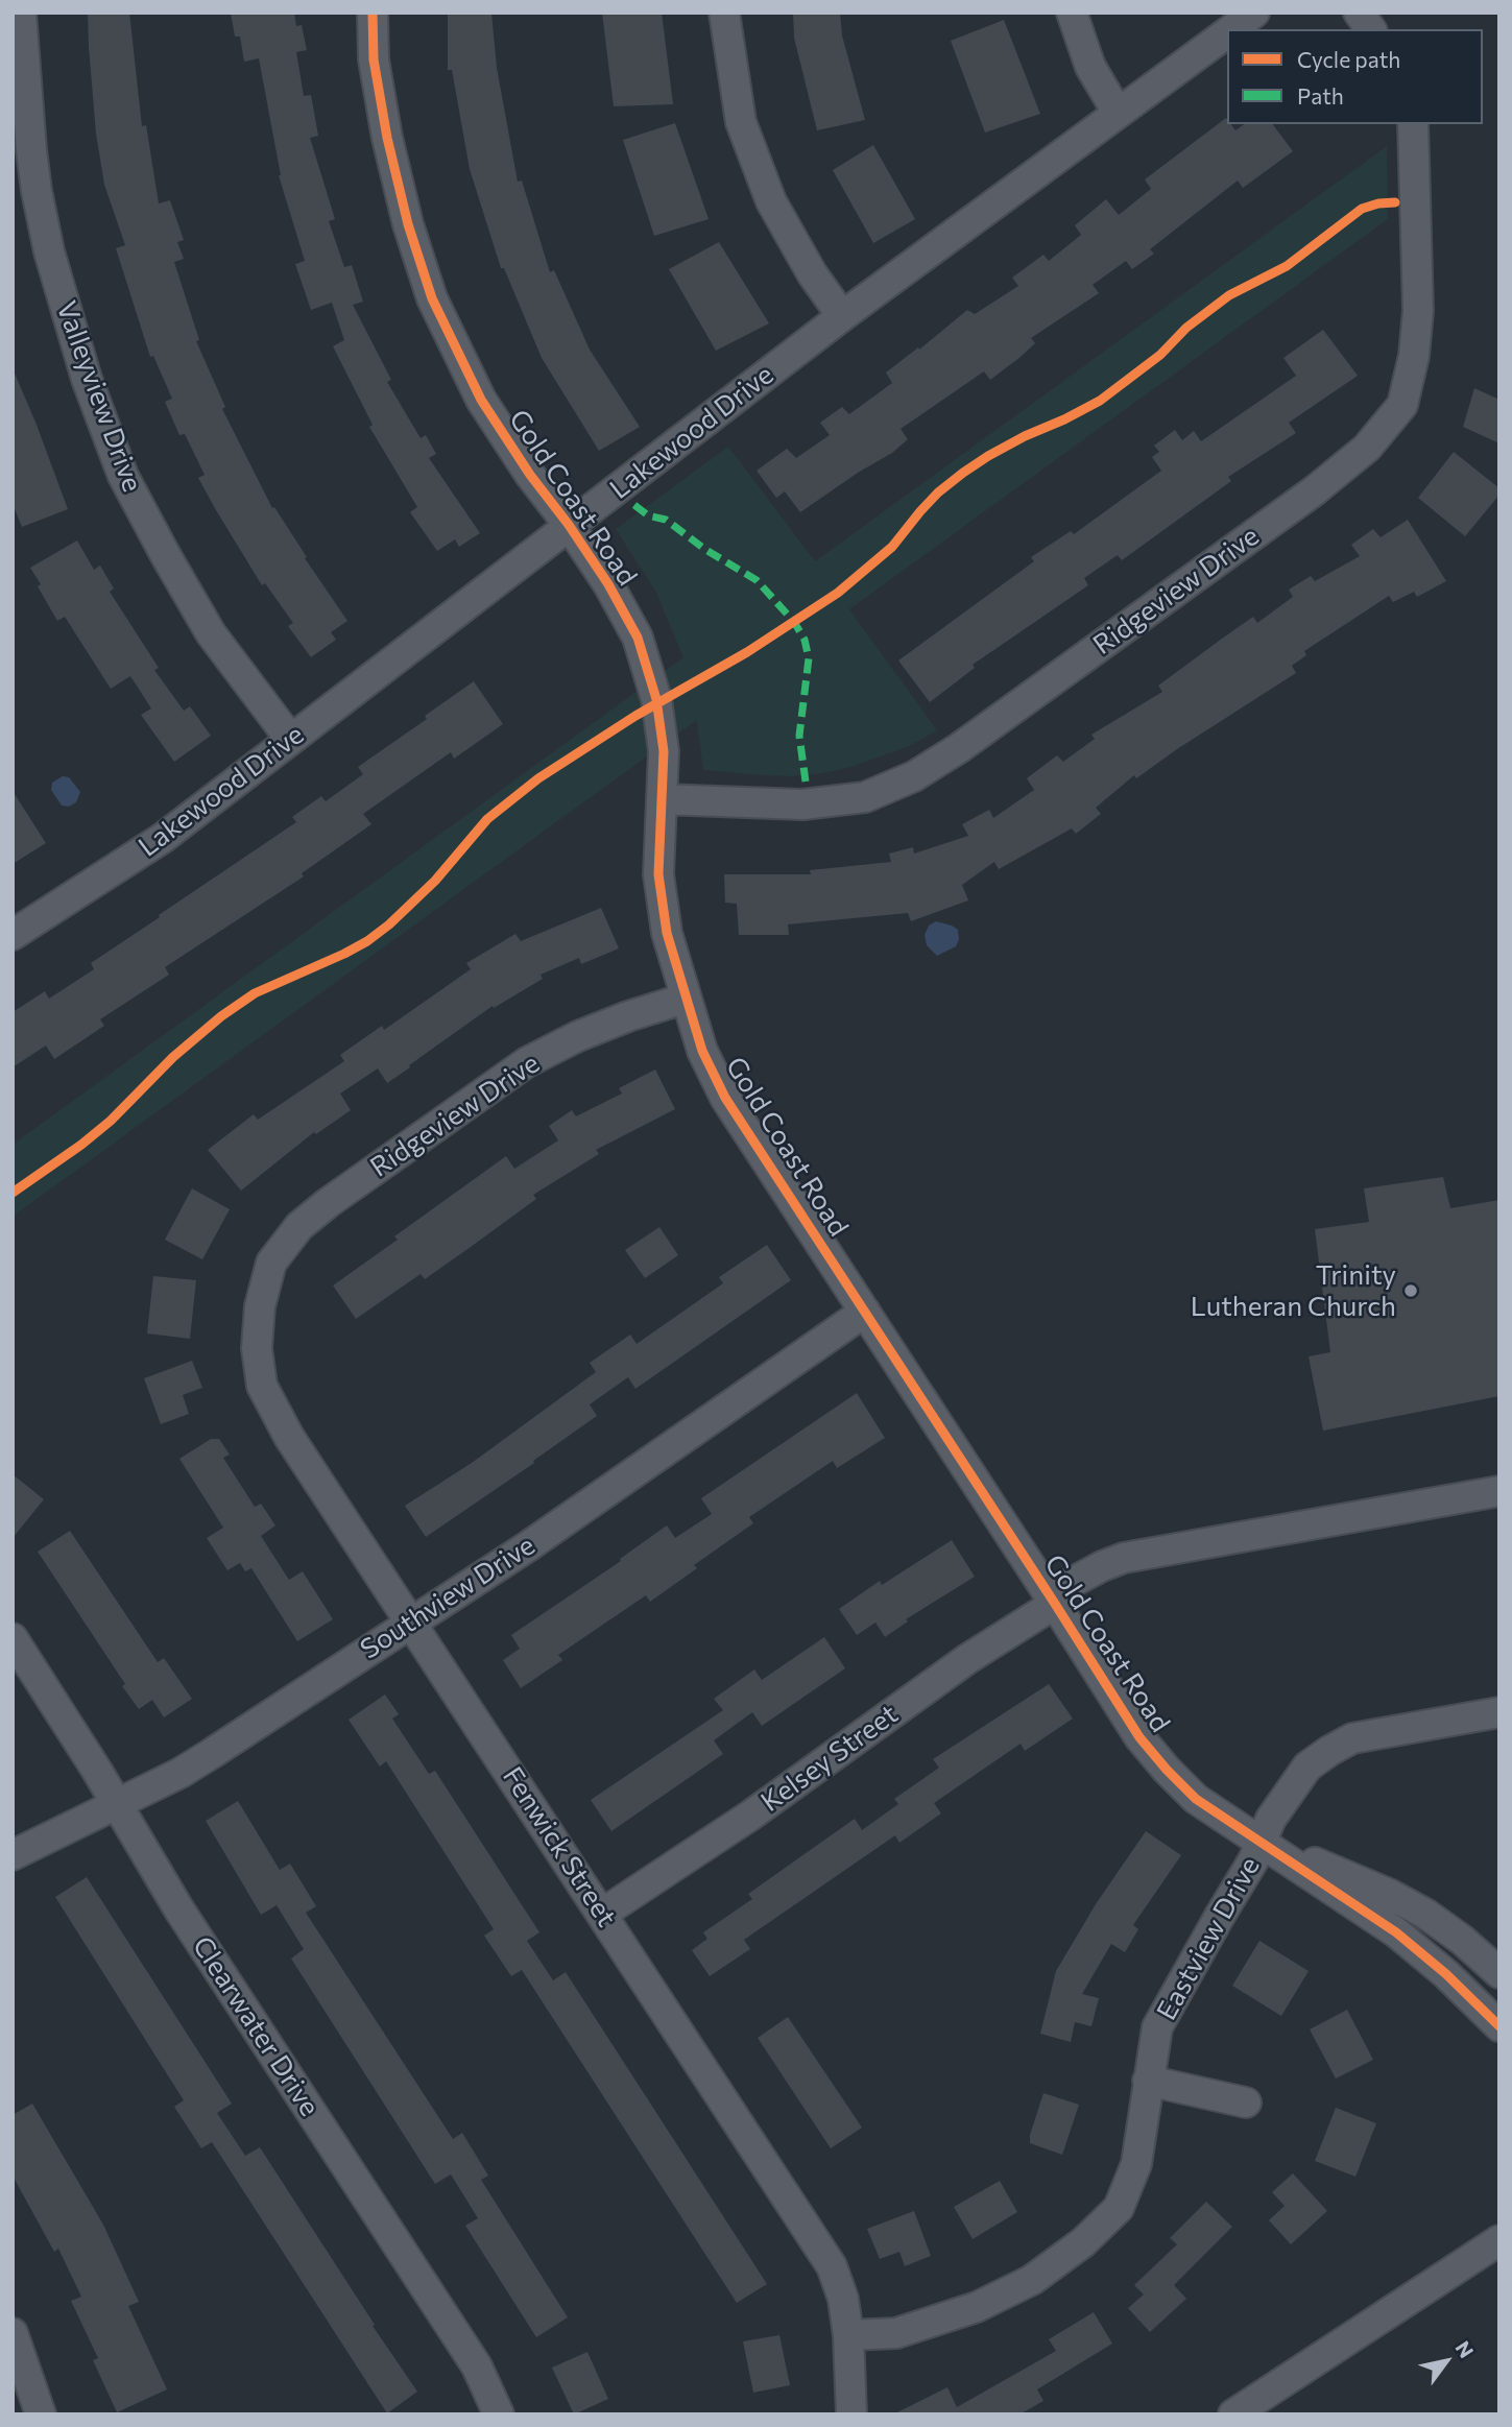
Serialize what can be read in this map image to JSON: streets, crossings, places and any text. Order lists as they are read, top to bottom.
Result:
{
  "streets": {
    "street": [
      "Valleyview Drive",
      "Lakewood Drive",
      "Gold Coast Road",
      "Ridgeview Drive",
      "Southview Drive",
      "Kelsey Street",
      "Fenwick Street",
      "Eastview Drive",
      "Clearwater Drive"
    ]
  },
  "crossings": [
    ["Valleyview Drive", "Lakewood Drive"],
    ["Lakewood Drive", "Gold Coast Road"],
    ["Gold Coast Road", "Ridgeview Drive"],
    ["Gold Coast Road", "Southview Drive"],
    ["Gold Coast Road", "Kelsey Street"],
    ["Gold Coast Road", "Eastview Drive"],
    ["Ridgeview Drive", "Fenwick Street"],
    ["Southview Drive", "Fenwick Street"],
    ["Southview Drive", "Clearwater Drive"],
    ["Kelsey Street", "Fenwick Street"],
    ["Fenwick Street", "Eastview Drive"]
  ],
  "places": ["Trinity Lutheran Church"],
  "legend": ["Cycle path", "Path"],
  "north": "top right"
}
